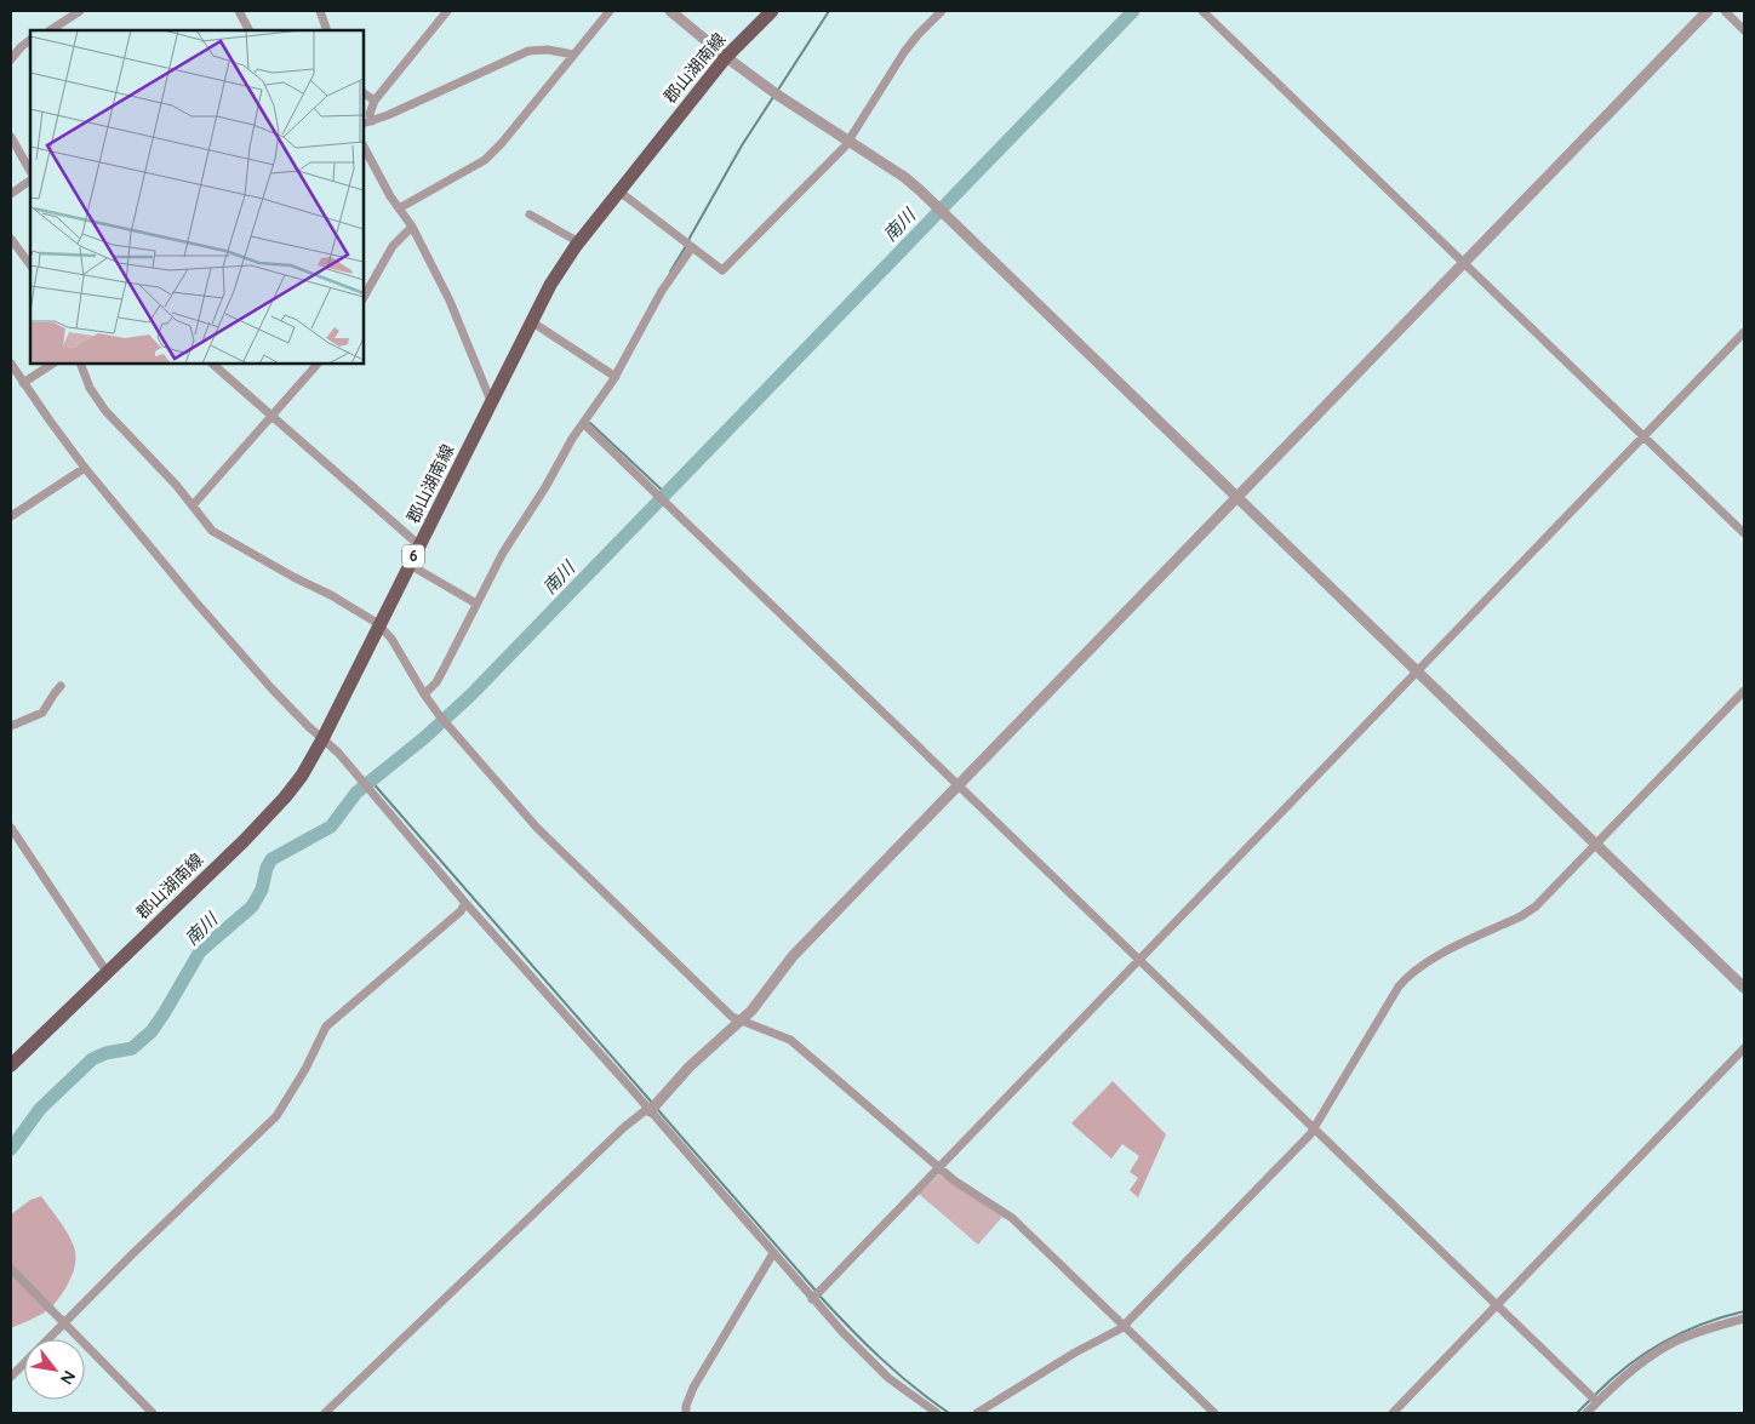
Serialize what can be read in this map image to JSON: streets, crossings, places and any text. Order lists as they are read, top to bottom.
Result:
{
  "streets": {
    "main road": ["郡山湖南線", "6"]
  },
  "water": ["南川"],
  "north": "bottom right"
}
